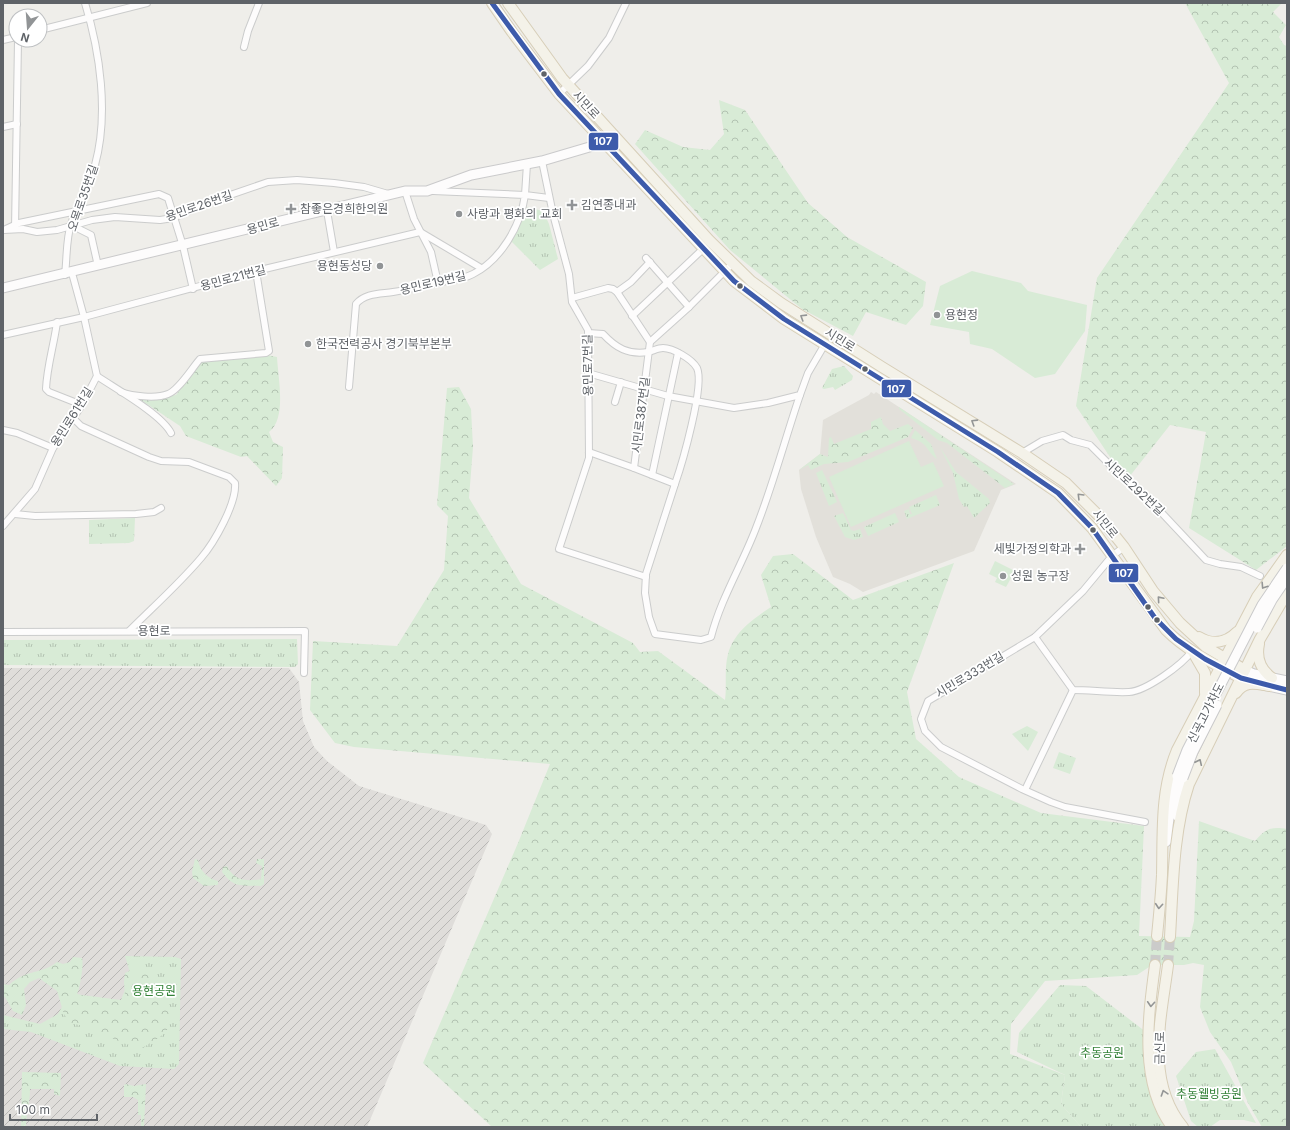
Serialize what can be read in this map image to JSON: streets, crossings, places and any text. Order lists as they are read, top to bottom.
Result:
{
  "streets": {
    "main road": ["시민로", "금신로"],
    "street": [
      "오목로35번길",
      "용민로26번길",
      "용민로",
      "용민로21번길",
      "용민로19번길",
      "용민로7번길",
      "시민로387번길",
      "용민로61번길",
      "시민로292번길",
      "용현로",
      "시민로333번길",
      "신곡고가차도"
    ]
  },
  "crossings": [
    ["시민로", "용민로"],
    ["시민로", "시민로292번길"],
    ["시민로", "시민로333번길"],
    ["오목로35번길", "용민로26번길"],
    ["오목로35번길", "용민로"],
    ["오목로35번길", "용민로61번길"],
    ["용민로26번길", "용민로"],
    ["용민로", "용민로19번길"],
    ["용민로", "용민로7번길"],
    ["용민로", "용민로61번길"],
    ["용민로21번길", "용민로61번길"]
  ],
  "parks": ["용현공원", "추동공원", "추동웰빙공원"],
  "places": {
    "health": ["김연종내과", "참좋은경희한의원", "세빛가정의학과"],
    "other": [
      "사랑과 평화의 교회",
      "용현동성당",
      "용현정",
      "한국전력공사 경기북부본부",
      "성원 농구장"
    ]
  },
  "lines": ["transit line 107"],
  "scale_bar": "100 m",
  "north": "bottom"
}
